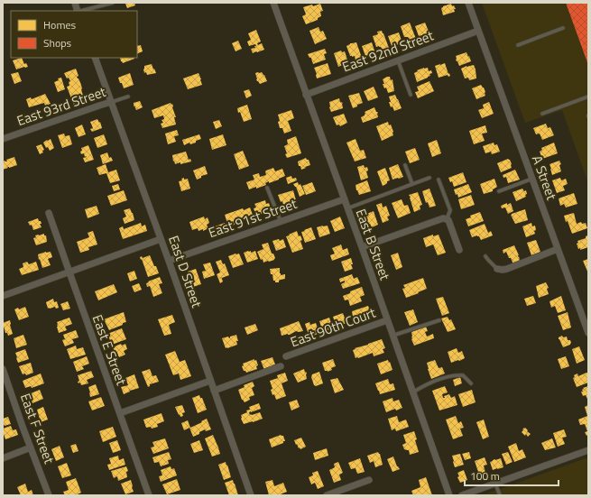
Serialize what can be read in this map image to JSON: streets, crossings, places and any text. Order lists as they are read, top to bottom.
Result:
{
  "streets": {
    "street": [
      "East 92nd Street",
      "East 93rd Street",
      "A Street",
      "East 91st Street",
      "East B Street",
      "East D Street",
      "East 90th Court",
      "East E Street",
      "East F Street"
    ]
  },
  "crossings": [
    ["East 92nd Street", "A Street"],
    ["East 92nd Street", "East B Street"],
    ["East 93rd Street", "East D Street"],
    ["East 91st Street", "East B Street"],
    ["East 91st Street", "East D Street"],
    ["East B Street", "East 90th Court"]
  ],
  "legend": ["Homes", "Shops"],
  "scale_bar": "100 m"
}
